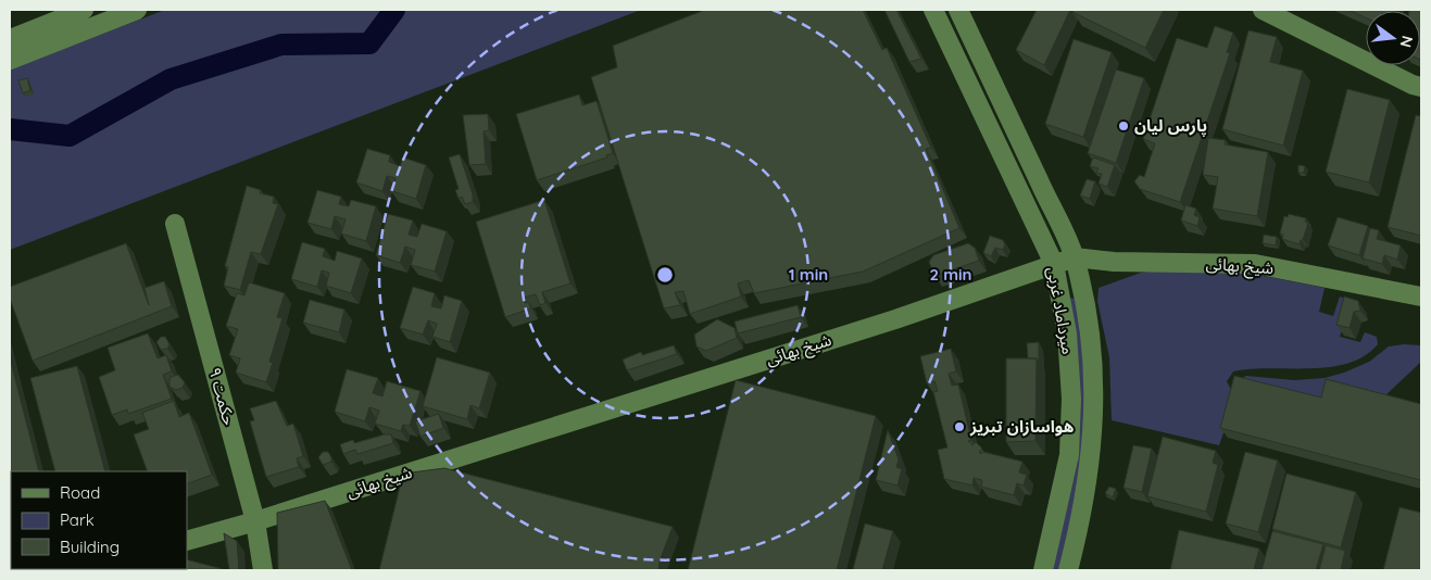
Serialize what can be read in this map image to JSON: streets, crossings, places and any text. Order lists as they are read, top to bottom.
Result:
{
  "streets": {
    "street": ["شیخ بهائی", "میرداماد غربی", "حکمت ۹"]
  },
  "crossings": [
    ["شیخ بهائی", "میرداماد غربی"],
    ["شیخ بهائی", "حکمت ۹"]
  ],
  "places": ["پارس لیان", "هواسازان تبریز"],
  "legend": ["Road", "Park", "Building"],
  "north": "right",
  "rings": ["1 min", "2 min"]
}
